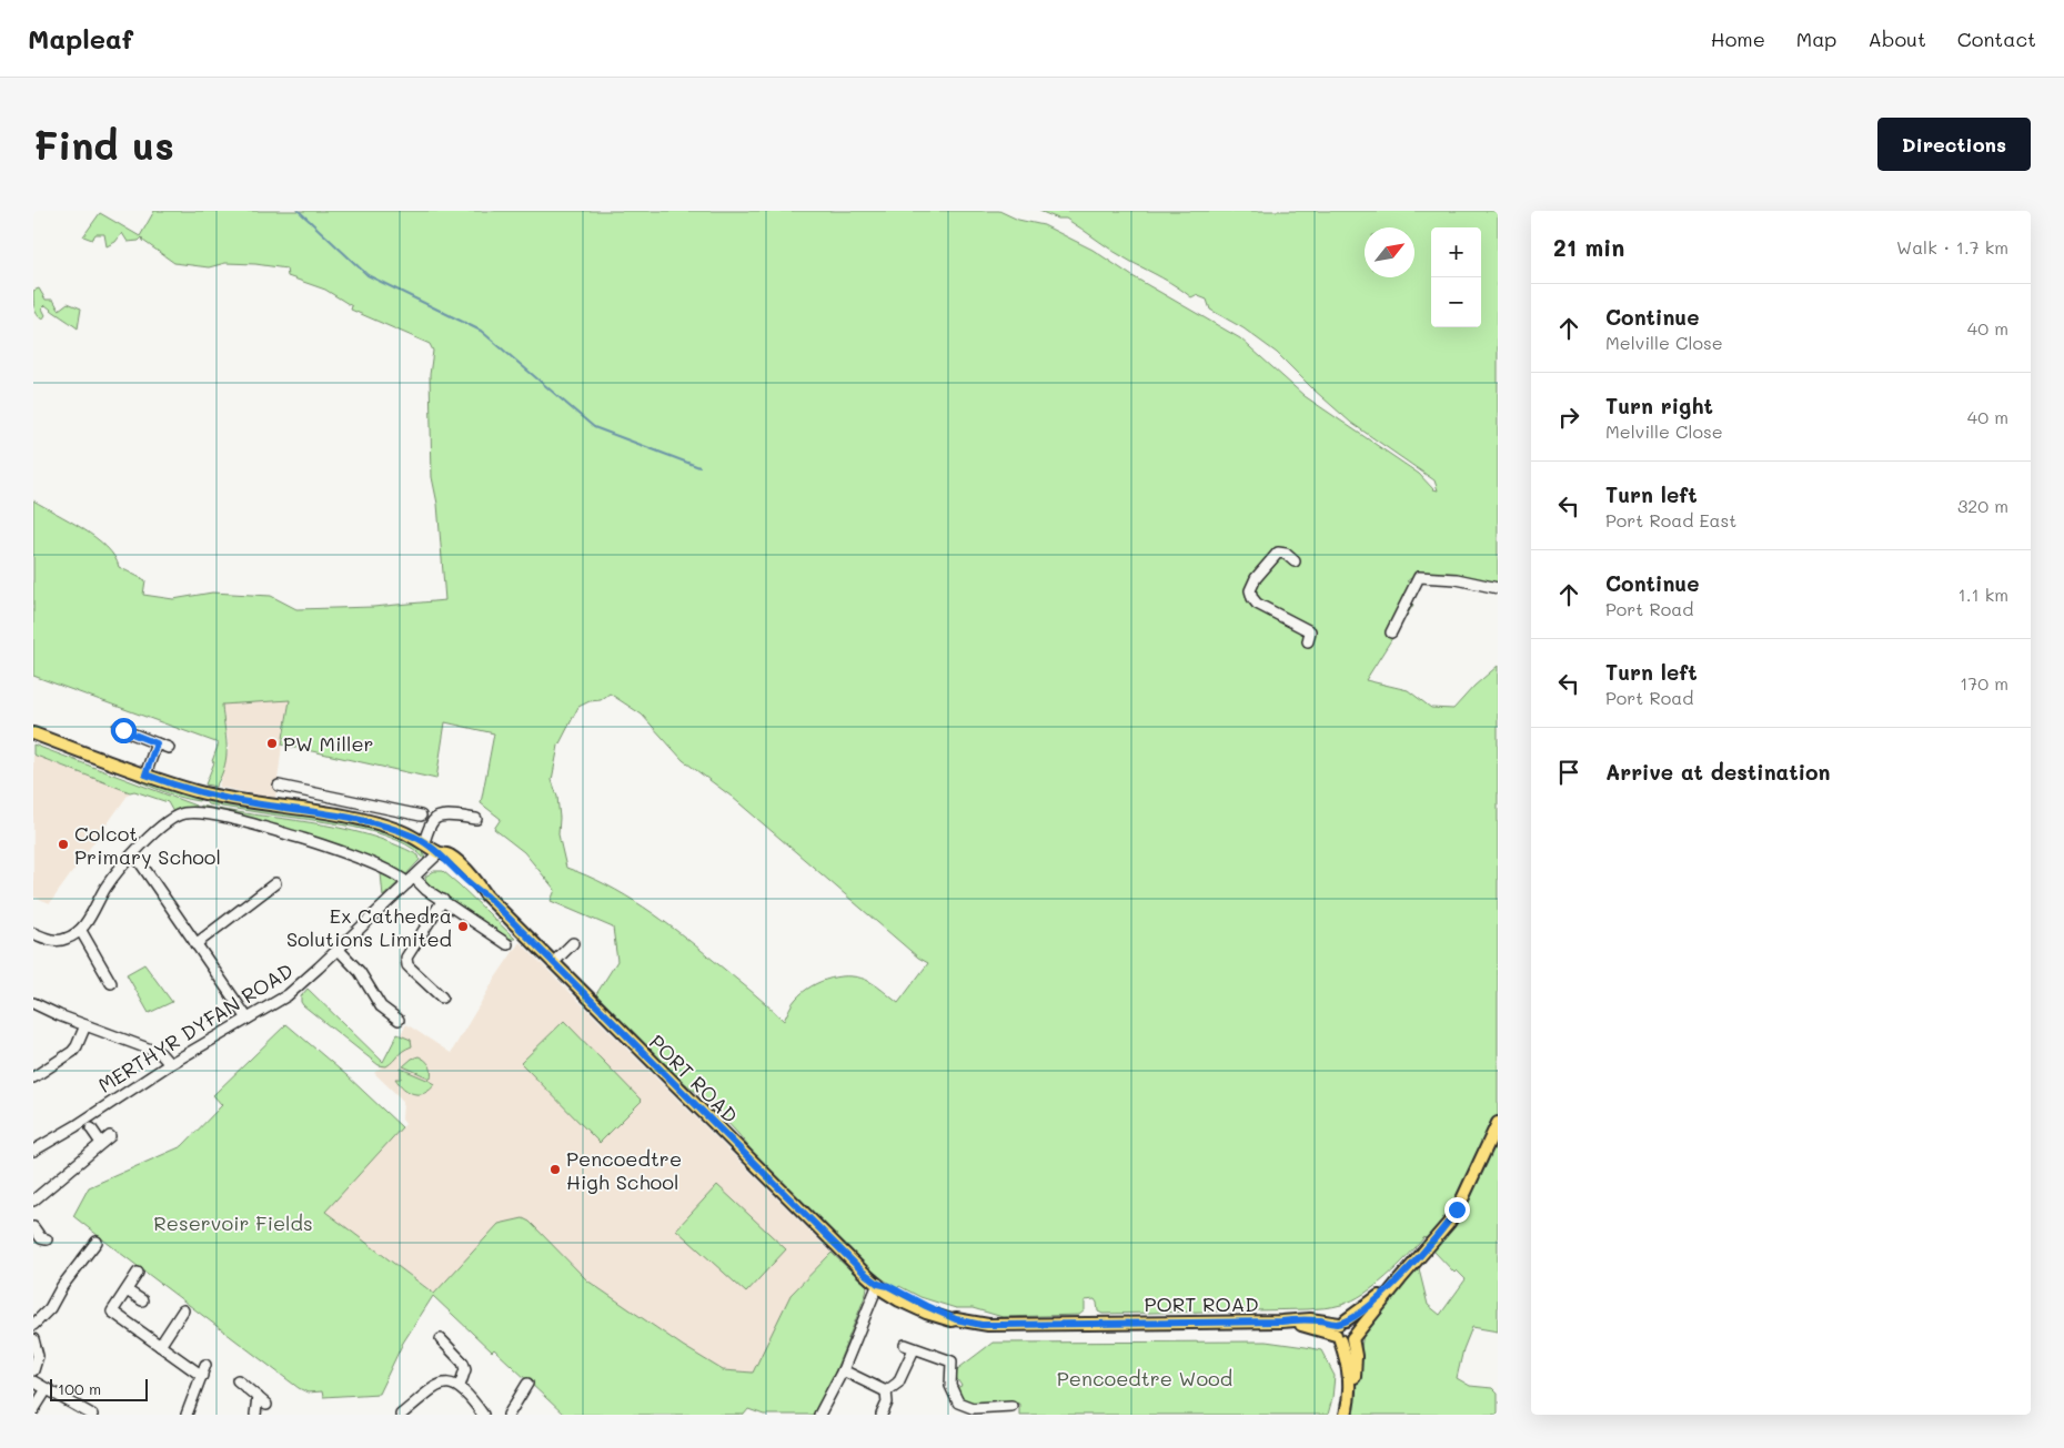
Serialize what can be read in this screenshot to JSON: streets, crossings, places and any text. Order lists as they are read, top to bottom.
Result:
{
  "streets": {
    "main road": ["PORT ROAD"],
    "street": ["MERTHYR DYFAN ROAD"]
  },
  "crossings": [
    ["MERTHYR DYFAN ROAD", "PORT ROAD"]
  ],
  "parks": ["Reservoir Fields", "Pencoedtre Wood"],
  "places": [
    "PW Miller",
    "Colcot Primary School",
    "Ex Cathedra Solutions Limited",
    "Pencoedtre High School"
  ],
  "scale_bar": "100 m",
  "north": "top right",
  "page": {
    "header": "Mapleaf",
    "nav": [
      "Home",
      "Map",
      "About",
      "Contact"
    ],
    "buttons": "Directions",
    "title": "Find us",
    "heading": ["21 min", "Walk · 1.7 km"],
    "map_buttons": ["+", "−"],
    "list": [
      ["Continue", "Melville Close", "40 m"],
      ["Turn right", "Melville Close", "40 m"],
      ["Turn left", "Port Road East", "320 m"],
      ["Continue", "Port Road", "1.1 km"],
      ["Turn left", "Port Road", "170 m"],
      "Arrive at destination"
    ],
    "scale": "100 m"
  }
}
